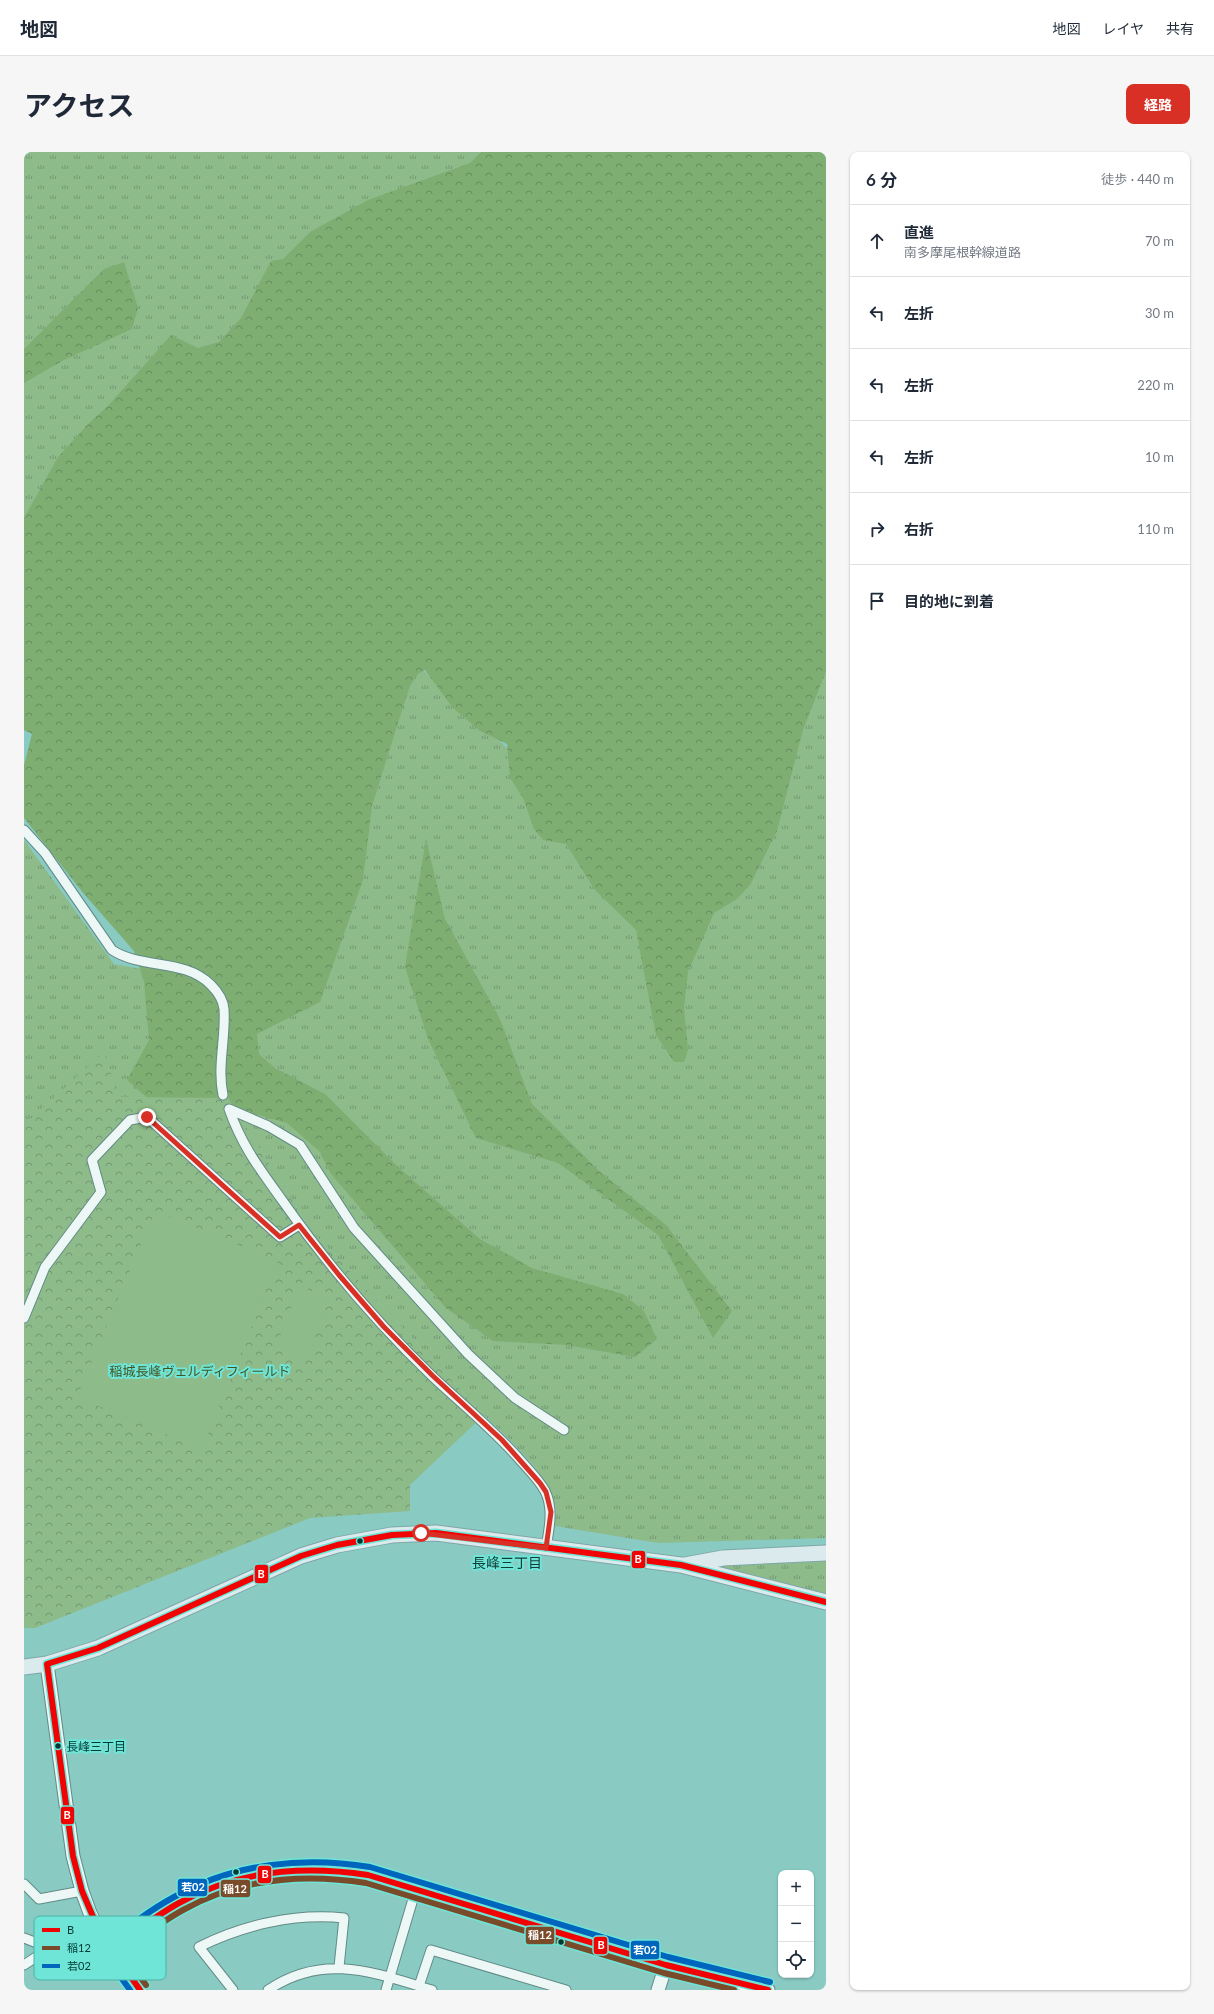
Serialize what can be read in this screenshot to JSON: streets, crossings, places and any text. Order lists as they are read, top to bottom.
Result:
{
  "districts": ["長峰三丁目"],
  "parks": ["稲城長峰ヴェルディフィールド"],
  "places": ["長峰三丁目"],
  "lines": ["transit line B", "transit line 若02", "transit line 稲12"],
  "legend": ["B", "稲12", "若02"],
  "page": {
    "header": "地図",
    "nav": ["地図", "レイヤ", "共有"],
    "title": "アクセス",
    "buttons": "経路",
    "heading": ["6 分", "徒歩 · 440 m"],
    "list": [
      ["直進", "南多摩尾根幹線道路", "70 m"],
      ["左折", "30 m"],
      ["左折", "220 m"],
      ["左折", "10 m"],
      ["右折", "110 m"],
      "目的地に到着"
    ],
    "map_buttons": ["+", "−"]
  }
}
